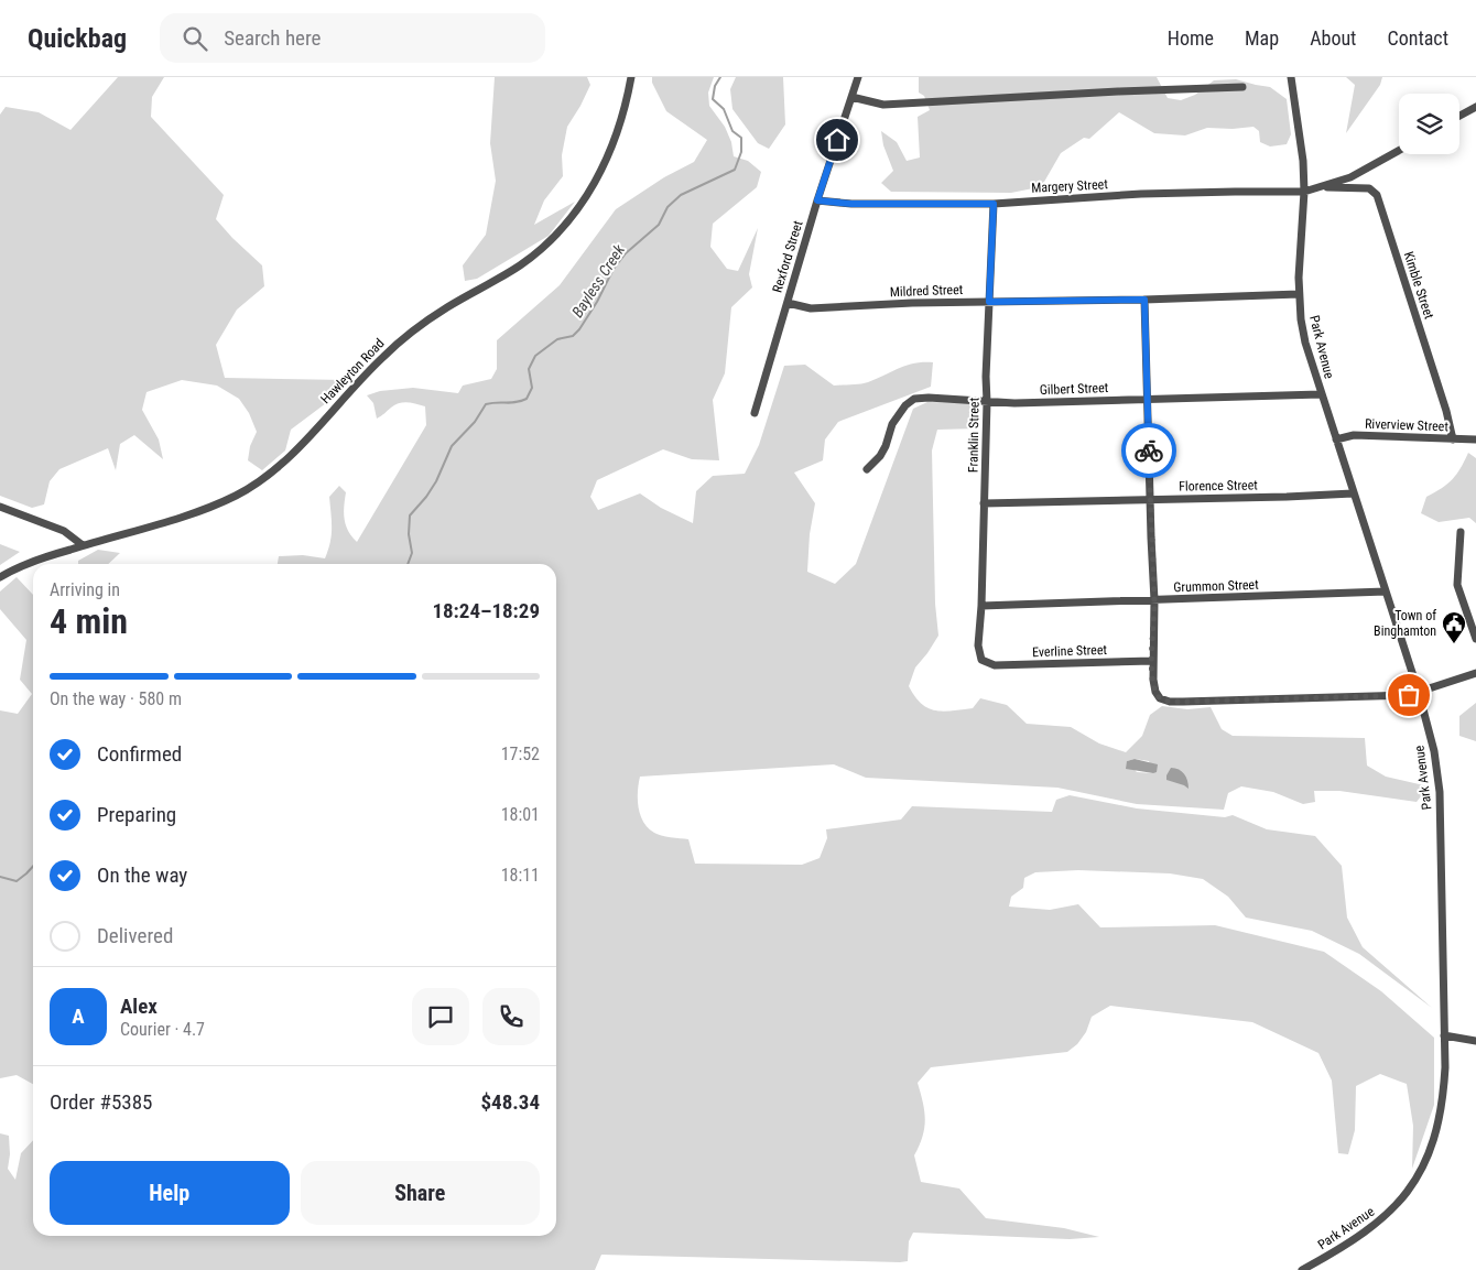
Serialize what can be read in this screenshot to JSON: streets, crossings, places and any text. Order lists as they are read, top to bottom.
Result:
{
  "streets": {
    "street": [
      "Margery Street",
      "Rexford Street",
      "Kimble Street",
      "Mildred Street",
      "Park Avenue",
      "Hawleyton Road",
      "Gilbert Street",
      "Riverview Street",
      "Franklin Street",
      "Florence Street",
      "Grummon Street",
      "Everline Street"
    ]
  },
  "crossings": [
    ["Margery Street", "Rexford Street"],
    ["Margery Street", "Kimble Street"],
    ["Margery Street", "Park Avenue"],
    ["Margery Street", "Franklin Street"],
    ["Rexford Street", "Mildred Street"],
    ["Kimble Street", "Riverview Street"],
    ["Mildred Street", "Park Avenue"],
    ["Mildred Street", "Franklin Street"],
    ["Park Avenue", "Gilbert Street"],
    ["Park Avenue", "Riverview Street"],
    ["Park Avenue", "Florence Street"],
    ["Park Avenue", "Grummon Street"],
    ["Gilbert Street", "Franklin Street"],
    ["Franklin Street", "Florence Street"],
    ["Franklin Street", "Grummon Street"],
    ["Franklin Street", "Everline Street"]
  ],
  "water": ["Bayless Creek"],
  "places": {
    "public building": ["Town of Binghamton"]
  },
  "page": {
    "header": "Quickbag",
    "search": "Search here",
    "nav": [
      "Home",
      "Map",
      "About",
      "Contact"
    ],
    "heading": ["4 min", "Arriving in", "18:24–18:29"],
    "panel": [
      "Alex",
      "Courier · 4.7",
      "Order #5385",
      "$48.34"
    ],
    "bar": "On the way · 580 m",
    "list": [
      ["Confirmed", "17:52"],
      ["Preparing", "18:01"],
      ["On the way", "18:11"],
      "Delivered"
    ],
    "round": "A",
    "buttons": ["Help", "Share"]
  }
}
